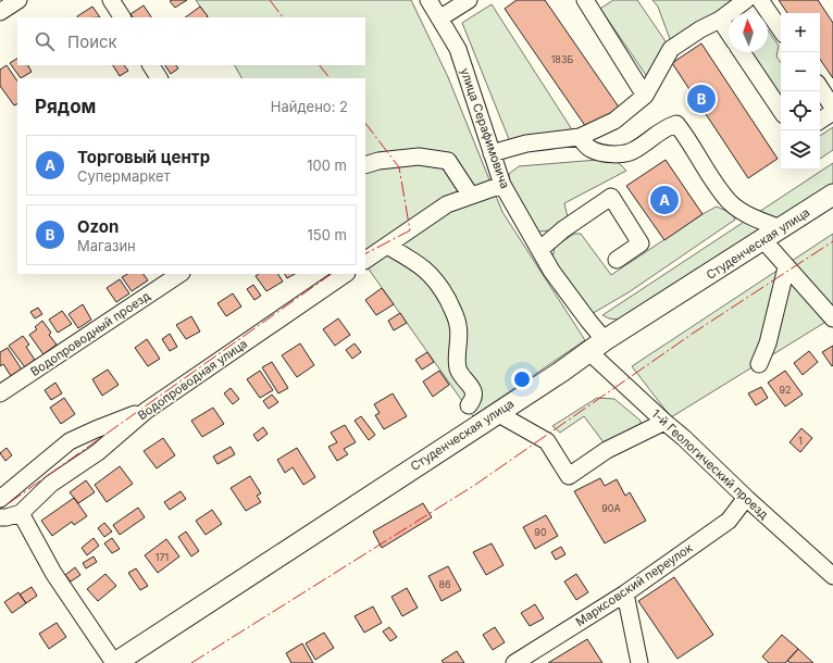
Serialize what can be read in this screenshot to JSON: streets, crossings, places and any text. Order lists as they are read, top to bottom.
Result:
{
  "streets": {
    "main road": ["Студенческая улица"],
    "street": [
      "улица Серафимовича",
      "Водопроводный проезд",
      "Водопроводная улица",
      "1-й Геологический проезд",
      "Марксовский переулок"
    ]
  },
  "crossings": [
    ["улица Серафимовича", "Студенческая улица"],
    ["улица Серафимовича", "1-й Геологический проезд"],
    ["Студенческая улица", "1-й Геологический проезд"],
    ["1-й Геологический проезд", "Марксовский переулок"]
  ],
  "house_numbers": [
    "183Б",
    "92",
    "1",
    "90А",
    "90",
    "171",
    "86"
  ],
  "north": "top",
  "page": {
    "map_buttons": ["+", "−"],
    "search": "Поиск",
    "heading": ["Рядом", "Найдено: 2"],
    "pins": ["B", "A"],
    "list": [
      {
        "mark": "A",
        "name": "Торговый центр",
        "note": "Супермаркет",
        "value": "100 m"
      },
      {
        "mark": "B",
        "name": "Ozon",
        "note": "Магазин",
        "value": "150 m"
      }
    ]
  }
}
